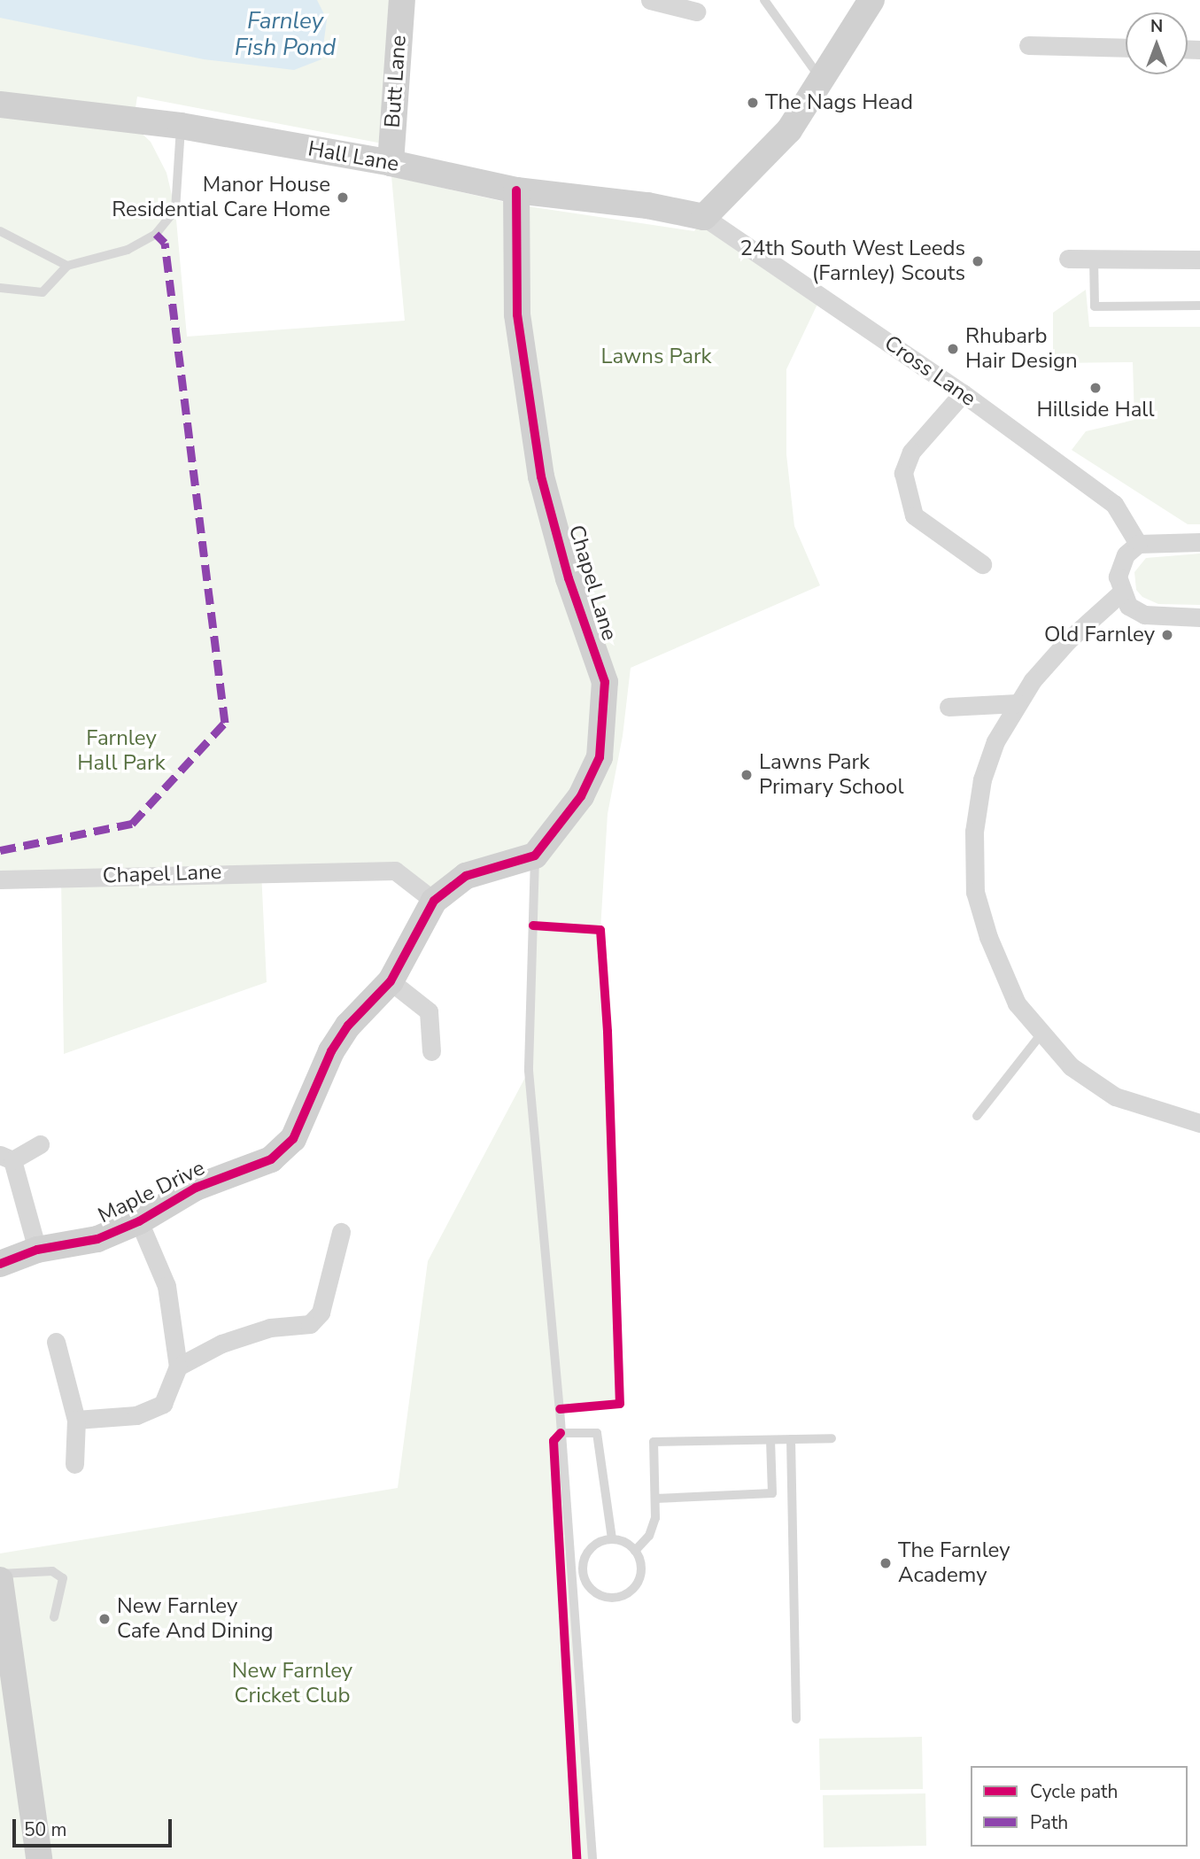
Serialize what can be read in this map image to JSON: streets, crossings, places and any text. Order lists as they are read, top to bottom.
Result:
{
  "streets": {
    "street": [
      "Butt Lane",
      "Hall Lane",
      "Cross Lane",
      "Chapel Lane",
      "Maple Drive"
    ]
  },
  "crossings": [
    ["Butt Lane", "Hall Lane"],
    ["Hall Lane", "Cross Lane"],
    ["Hall Lane", "Chapel Lane"],
    ["Chapel Lane", "Maple Drive"]
  ],
  "water": ["Farnley Fish Pond"],
  "parks": ["Lawns Park", "Farnley Hall Park", "New Farnley Cricket Club"],
  "places": [
    "The Nags Head",
    "Manor House Residential Care Home",
    "24th South West Leeds (Farnley) Scouts",
    "Rhubarb Hair Design",
    "Hillside Hall",
    "Old Farnley",
    "Lawns Park Primary School",
    "The Farnley Academy",
    "New Farnley Cafe And Dining"
  ],
  "legend": ["Cycle path", "Path"],
  "scale_bar": "50 m",
  "north": "top"
}
